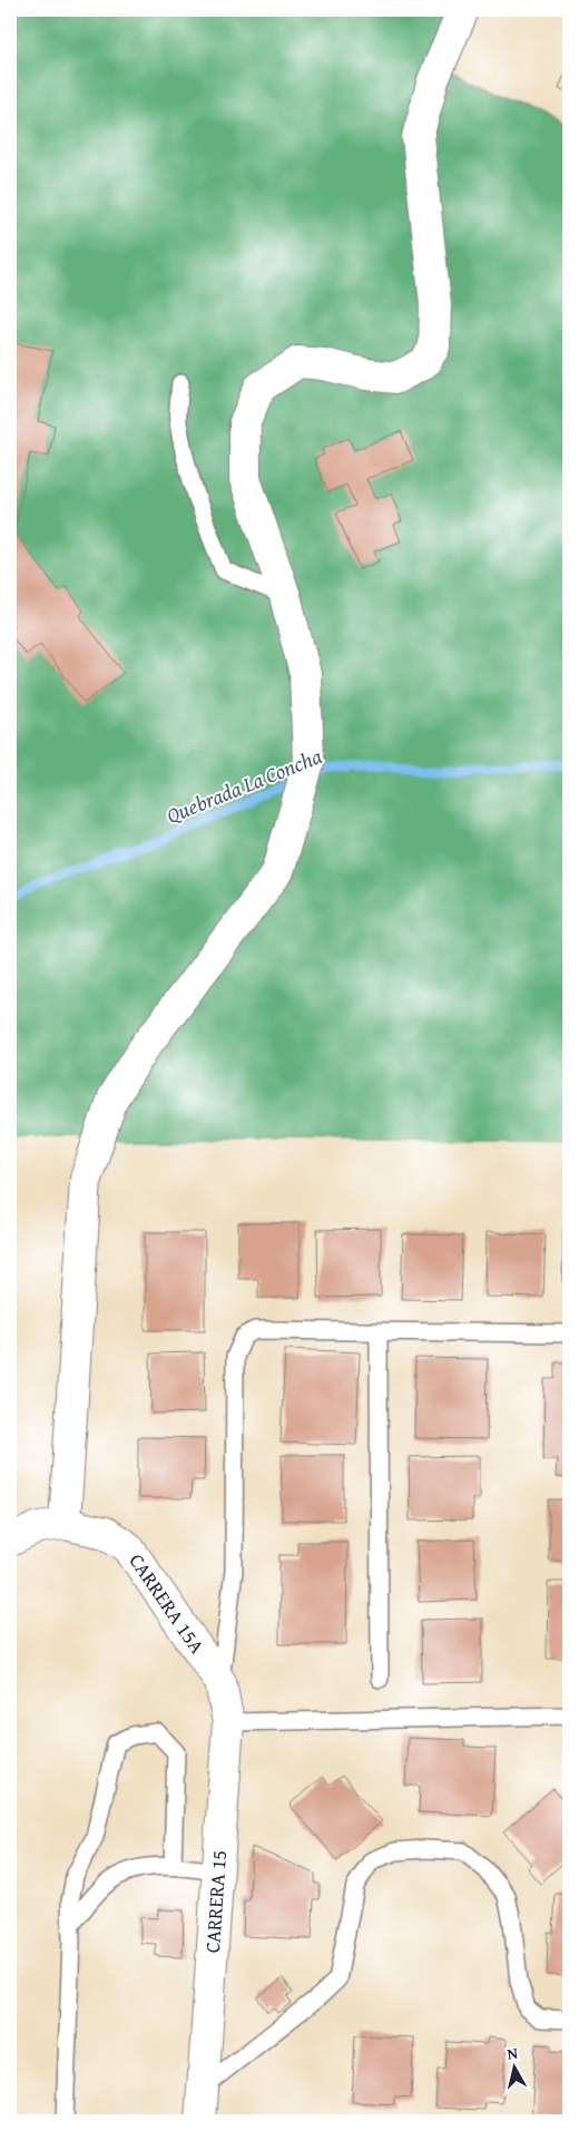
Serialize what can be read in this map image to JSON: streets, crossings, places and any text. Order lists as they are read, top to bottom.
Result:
{
  "streets": {
    "street": ["CARRERA 15A", "CARRERA 15"]
  },
  "crossings": [
    ["CARRERA 15A", "CARRERA 15"]
  ],
  "water": ["Quebrada La Concha"],
  "north": "top"
}
